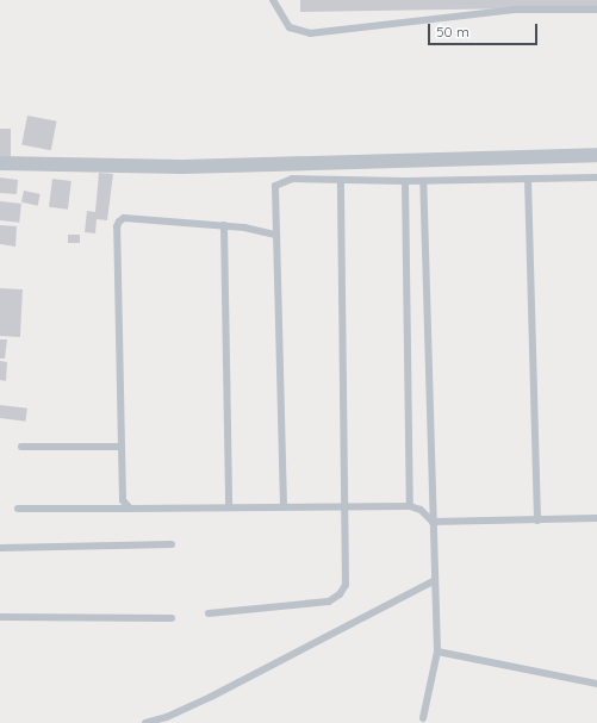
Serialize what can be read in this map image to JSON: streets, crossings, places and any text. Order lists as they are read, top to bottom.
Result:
{
  "scale_bar": "50 m"
}
